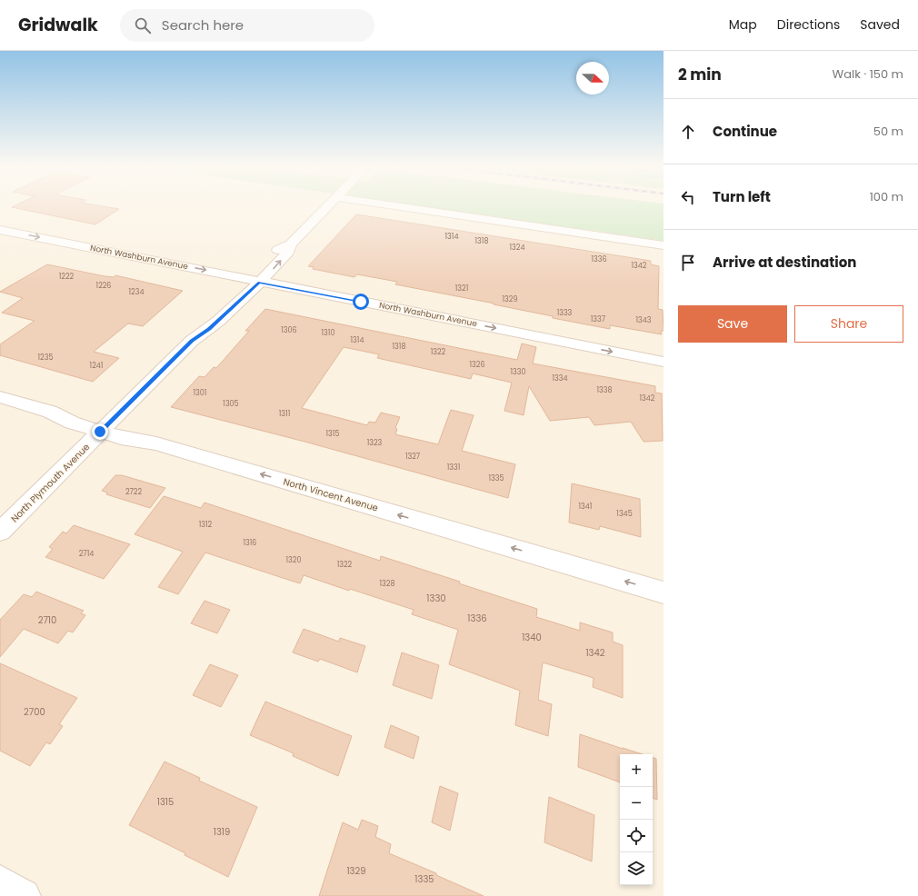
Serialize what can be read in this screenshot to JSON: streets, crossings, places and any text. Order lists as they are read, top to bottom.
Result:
{
  "streets": {
    "street": ["North Washburn Avenue", "North Plymouth Avenue", "North Vincent Avenue"]
  },
  "crossings": [
    ["North Washburn Avenue", "North Plymouth Avenue"],
    ["North Plymouth Avenue", "North Vincent Avenue"]
  ],
  "one_way": ["North Vincent Avenue"],
  "house_numbers": [
    "1314",
    "1318",
    "1324",
    "1336",
    "1342",
    "1222",
    "1226",
    "1321",
    "1234",
    "1329",
    "1333",
    "1337",
    "1343",
    "1306",
    "1310",
    "1314",
    "1318",
    "1322",
    "1235",
    "1326",
    "1241",
    "1330",
    "1334",
    "1338",
    "1301",
    "1342",
    "1305",
    "1311",
    "1315",
    "1323",
    "1327",
    "1331",
    "1335",
    "2722",
    "1341",
    "1345",
    "1312",
    "1316",
    "2714",
    "1320",
    "1322",
    "1328",
    "1330",
    "1336",
    "2710",
    "1340",
    "1342",
    "2700",
    "1315",
    "1319",
    "1329",
    "1335"
  ],
  "north": "right",
  "page": {
    "header": "Gridwalk",
    "search": "Search here",
    "nav": ["Map", "Directions", "Saved"],
    "heading": ["2 min", "Walk · 150 m"],
    "list": [
      ["Continue", "50 m"],
      ["Turn left", "100 m"],
      "Arrive at destination"
    ],
    "buttons": ["Save", "Share"],
    "map_buttons": ["+", "−"]
  }
}
